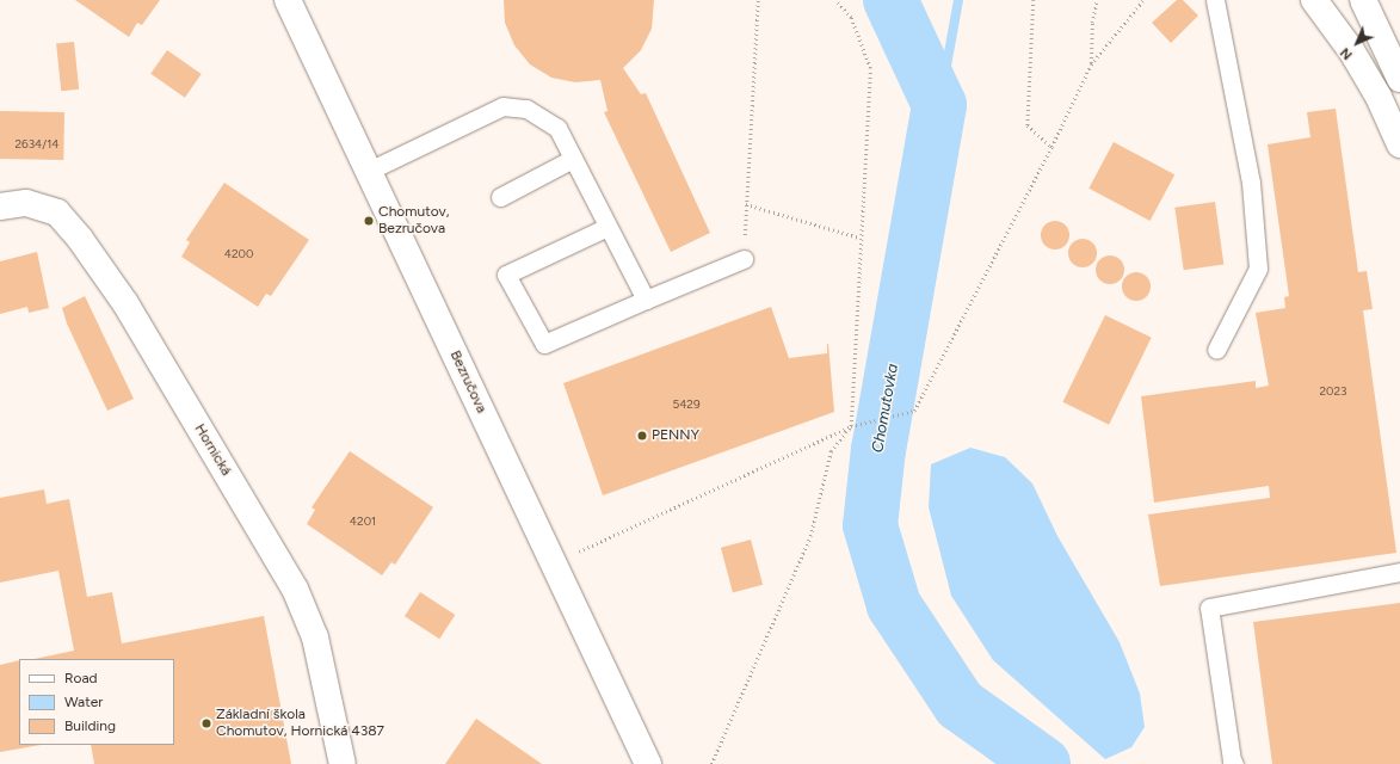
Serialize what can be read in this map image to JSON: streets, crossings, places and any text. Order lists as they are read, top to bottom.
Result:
{
  "streets": {
    "street": ["Bezručova", "Hornická"]
  },
  "water": ["Chomutovka"],
  "places": ["Chomutov, Bezručova", "PENNY", "Základní škola Chomutov, Hornická 4387"],
  "house_numbers": [
    "2634/14",
    "4200",
    "2023",
    "5429",
    "4201"
  ],
  "legend": ["Road", "Water", "Building"],
  "north": "bottom left"
}
